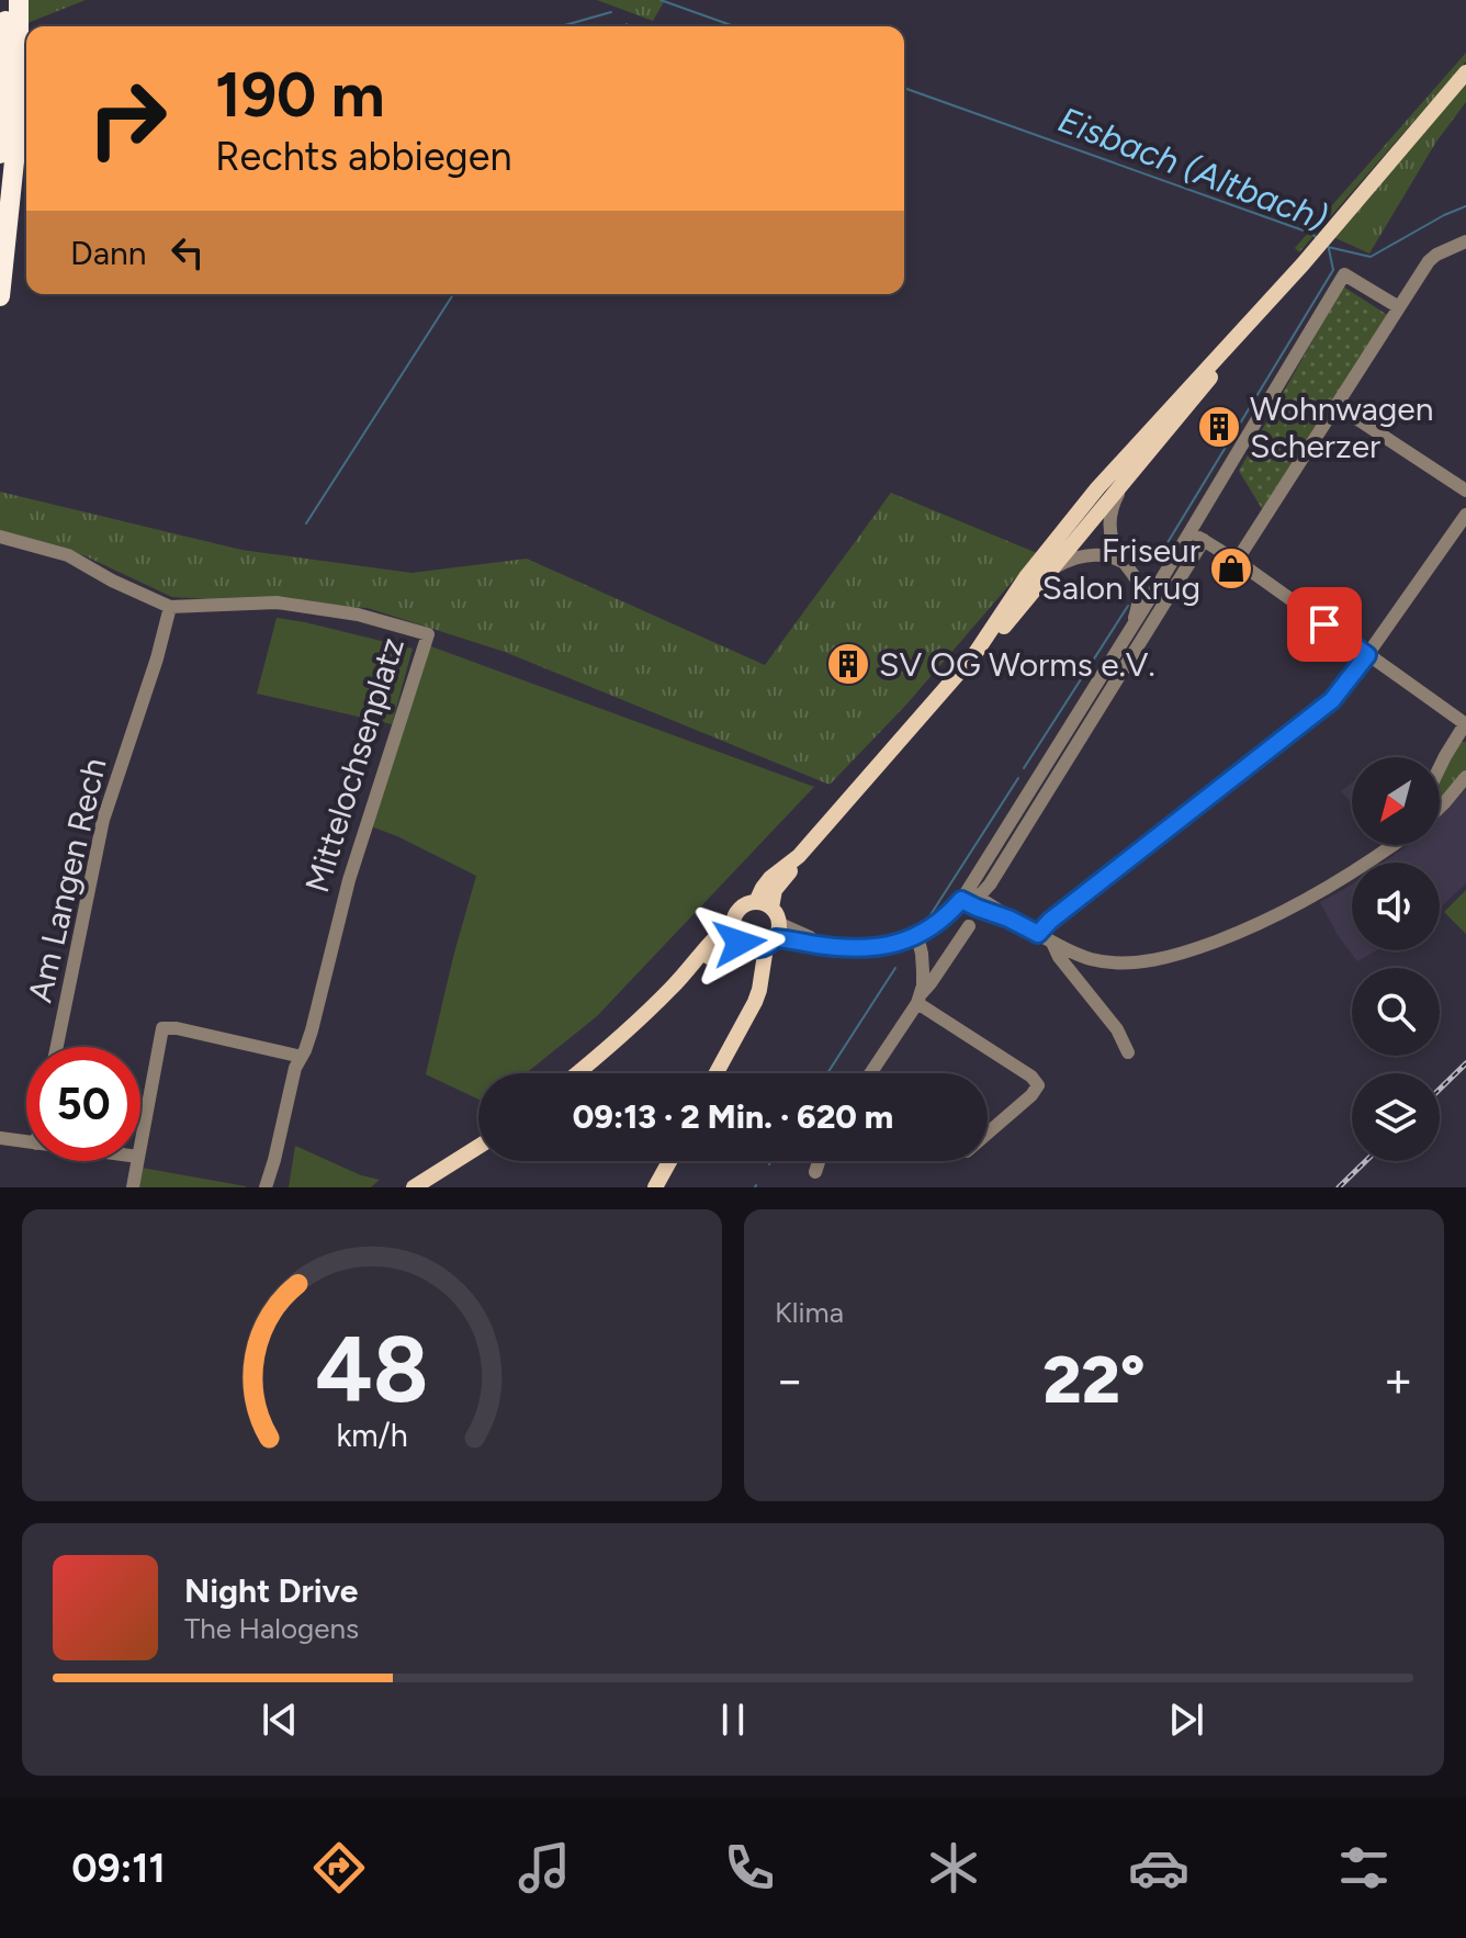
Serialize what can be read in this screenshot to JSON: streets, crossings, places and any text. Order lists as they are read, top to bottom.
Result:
{
  "streets": {
    "street": ["Mittelochsenplatz", "Am Langen Rech"]
  },
  "crossings": [
    ["Mittelochsenplatz", "Am Langen Rech"]
  ],
  "water": ["Eisbach (Altbach)"],
  "places": {
    "building": ["Wohnwagen Scherzer", "SV OG Worms e.V."],
    "shop": ["Friseur Salon Krug"]
  },
  "north": "bottom left",
  "page": {
    "turn": ["190 m", "Rechts abbiegen"],
    "then": "Dann",
    "limit": "50",
    "trip": "09:13 · 2 Min. · 620 m",
    "tile": "Klima",
    "heat": ["−", "22°", "+"],
    "song": ["Night Drive", "The Halogens"],
    "tabs": "09:11",
    "gauge": ["48", "km/h"]
  }
}
